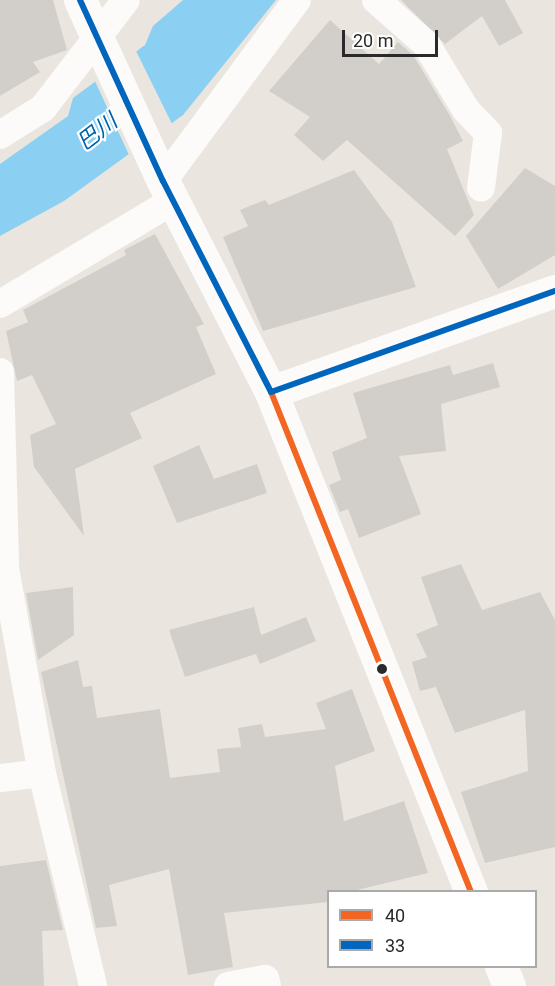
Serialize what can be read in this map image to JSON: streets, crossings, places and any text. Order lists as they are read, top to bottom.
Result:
{
  "water": ["巴川"],
  "lines": ["transit line 33", "transit line 40"],
  "legend": ["40", "33"],
  "scale_bar": "20 m"
}
